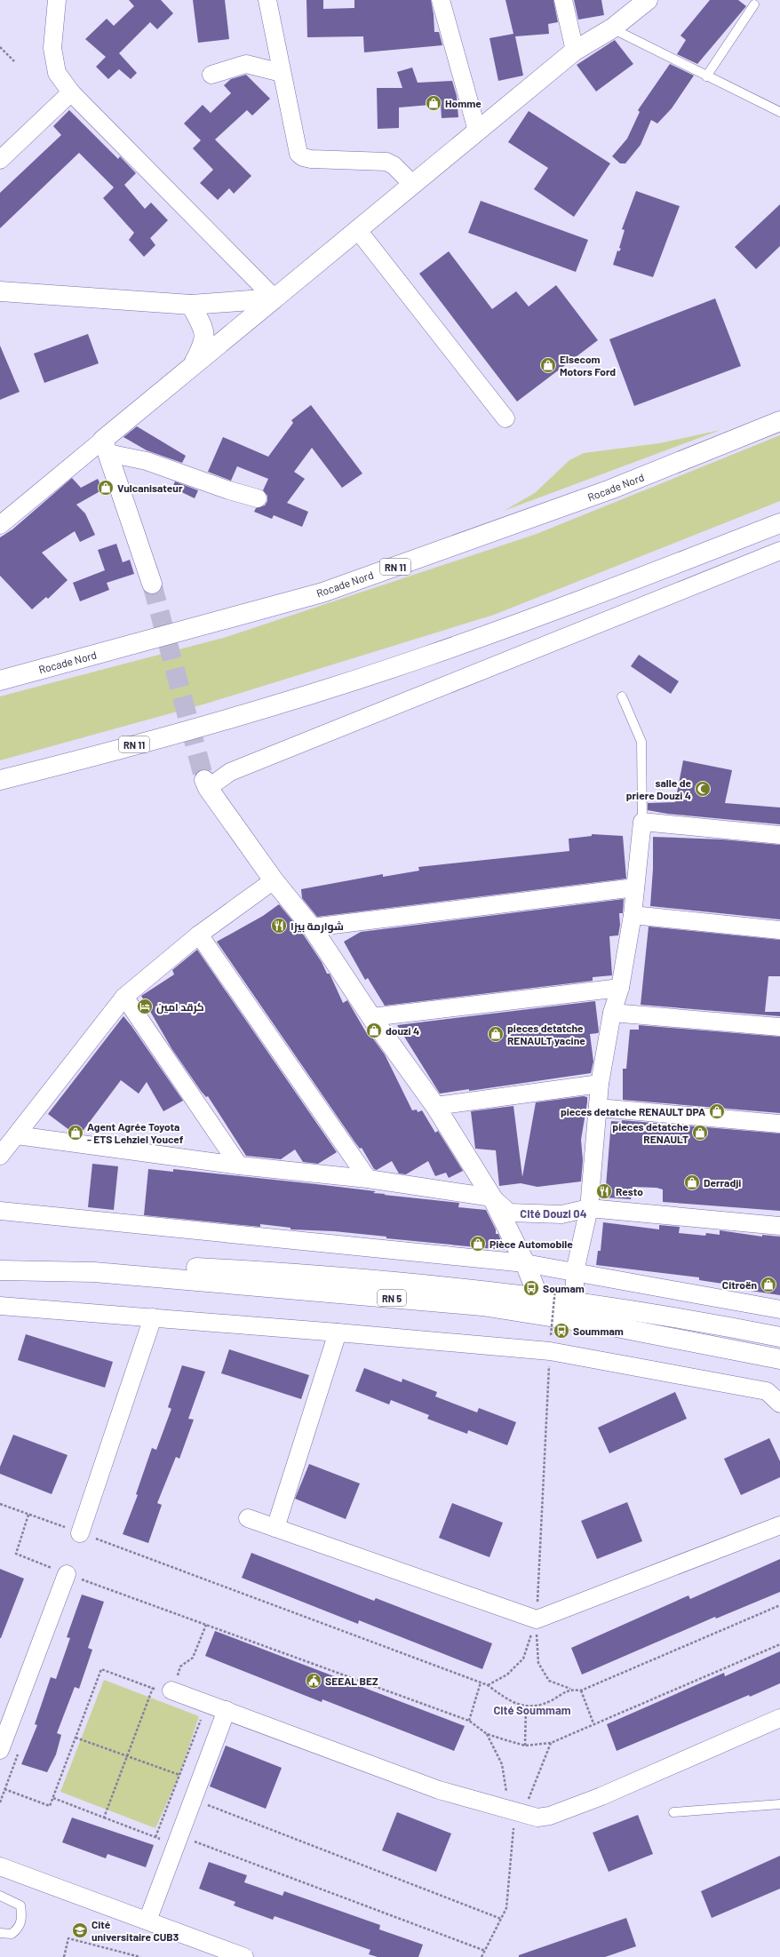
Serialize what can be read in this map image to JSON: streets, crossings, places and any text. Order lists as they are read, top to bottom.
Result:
{
  "streets": {
    "main road": ["Rocade Nord", "RN 11", "RN 5"]
  },
  "districts": ["Cité Douzi 04", "Cité Soummam"],
  "places": {
    "shop": [
      "Homme",
      "Elsecom Motors Ford",
      "Vulcanisateur",
      "douzi 4",
      "pieces detatche RENAULT yacine",
      "pieces detatche RENAULT DPA",
      "Agent Agrée Toyota - ETS Lehziel Youcef",
      "pieces detatche RENAULT",
      "Derradji",
      "Pièce Automobile",
      "Citroën"
    ],
    "mosque": ["salle de priere Douzi 4"],
    "restaurant": ["شوارمة بيزا", "Resto"],
    "hotel": ["كرقد امين"],
    "bus stop": ["Soumam", "Soummam"],
    "public building": ["SEEAL BEZ"],
    "school or university": ["Cité universitaire CUB3"]
  }
}
